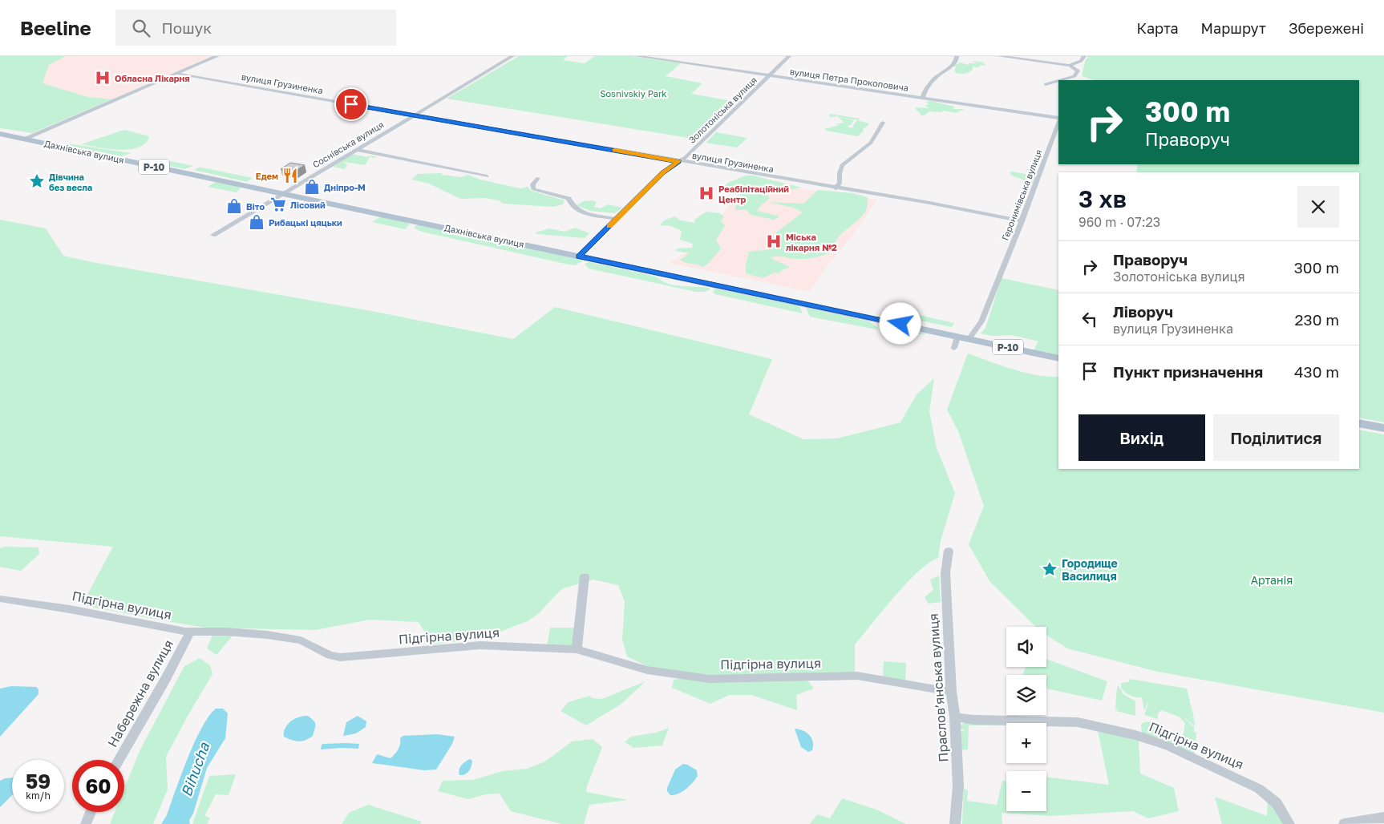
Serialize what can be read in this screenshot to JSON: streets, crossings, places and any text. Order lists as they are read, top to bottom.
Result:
{
  "streets": {
    "main road": ["Дахнівська вулиця", "Р-10"],
    "street": [
      "вулиця Петра Прокоповича",
      "вулиця Грузиненка",
      "Золотоніська вулиця",
      "Соснівська вулиця",
      "Геронимівська вулиця",
      "Підгірна вулиця",
      "Прасловʼянська вулиця",
      "Набережна вулиця"
    ]
  },
  "crossings": [
    ["вулиця Петра Прокоповича", "Золотоніська вулиця"],
    ["вулиця Грузиненка", "Золотоніська вулиця"],
    ["вулиця Грузиненка", "Соснівська вулиця"],
    ["вулиця Грузиненка", "Геронимівська вулиця"],
    ["Золотоніська вулиця", "Дахнівська вулиця"],
    ["Соснівська вулиця", "Дахнівська вулиця"],
    ["Дахнівська вулиця", "Р-10"],
    ["Дахнівська вулиця", "Геронимівська вулиця"],
    ["Р-10", "Геронимівська вулиця"],
    ["Підгірна вулиця", "Прасловʼянська вулиця"],
    ["Підгірна вулиця", "Набережна вулиця"]
  ],
  "water": ["Bihucha"],
  "parks": ["Sosnivskiy Park", "Артанія"],
  "places": {
    "hospital": ["Обласна Лікарня", "Реабілітаційний Центр", "Міська лікарня №2"],
    "restaurant": ["Едем"],
    "place": ["Дівчина без весла", "Городище Василиця"],
    "shop": ["Дніпро-М", "Віто", "Рибацькі цяцьки"],
    "supermarket": ["Лісовий"]
  },
  "page": {
    "header": "Beeline",
    "search": "Пошук",
    "nav": ["Карта", "Маршрут", "Збережені"],
    "turn": ["300 m", "Праворуч"],
    "heading": ["3 хв", "960 m · 07:23"],
    "list": [
      {
        "name": "Праворуч",
        "note": "Золотоніська вулиця",
        "value": "300 m"
      },
      {
        "name": "Ліворуч",
        "note": "вулиця Грузиненка",
        "value": "230 m"
      },
      {
        "name": "Пункт призначення",
        "value": "430 m"
      }
    ],
    "buttons": ["Вихід", "Поділитися"],
    "map_buttons": ["+", "−"],
    "speed": "59 km/h",
    "limit": "60"
  }
}
